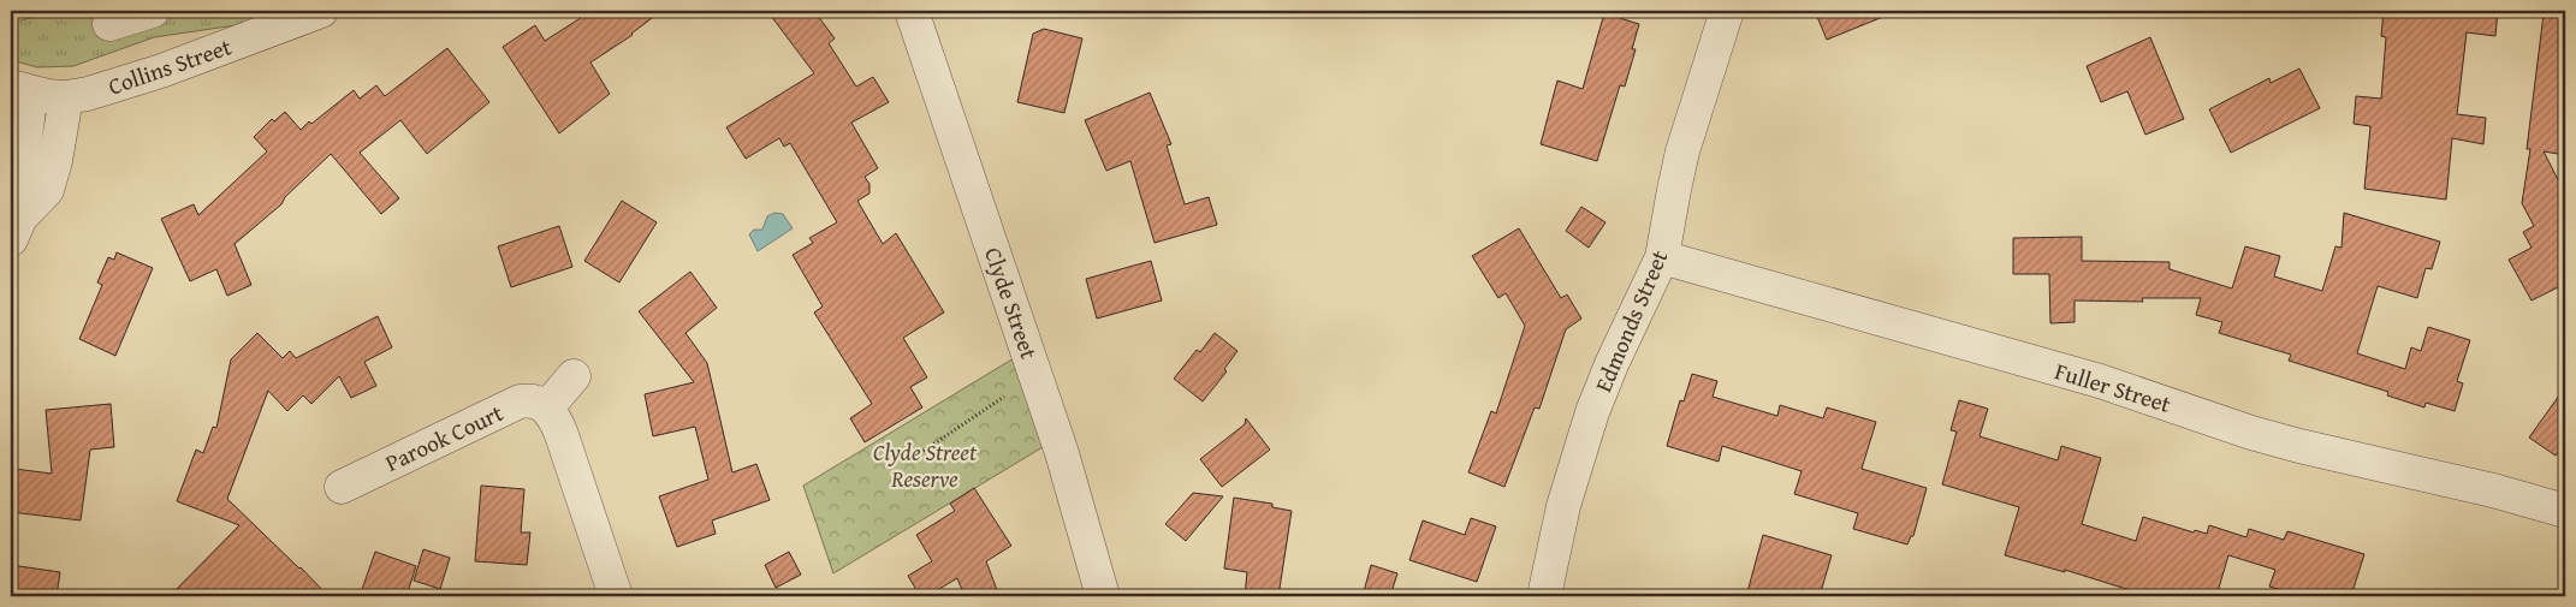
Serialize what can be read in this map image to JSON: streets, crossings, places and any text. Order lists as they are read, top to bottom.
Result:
{
  "streets": {
    "street": [
      "Collins Street",
      "Clyde Street",
      "Edmonds Street",
      "Fuller Street",
      "Parook Court"
    ]
  },
  "crossings": [
    ["Edmonds Street", "Fuller Street"]
  ],
  "parks": ["Clyde Street Reserve"]
}
